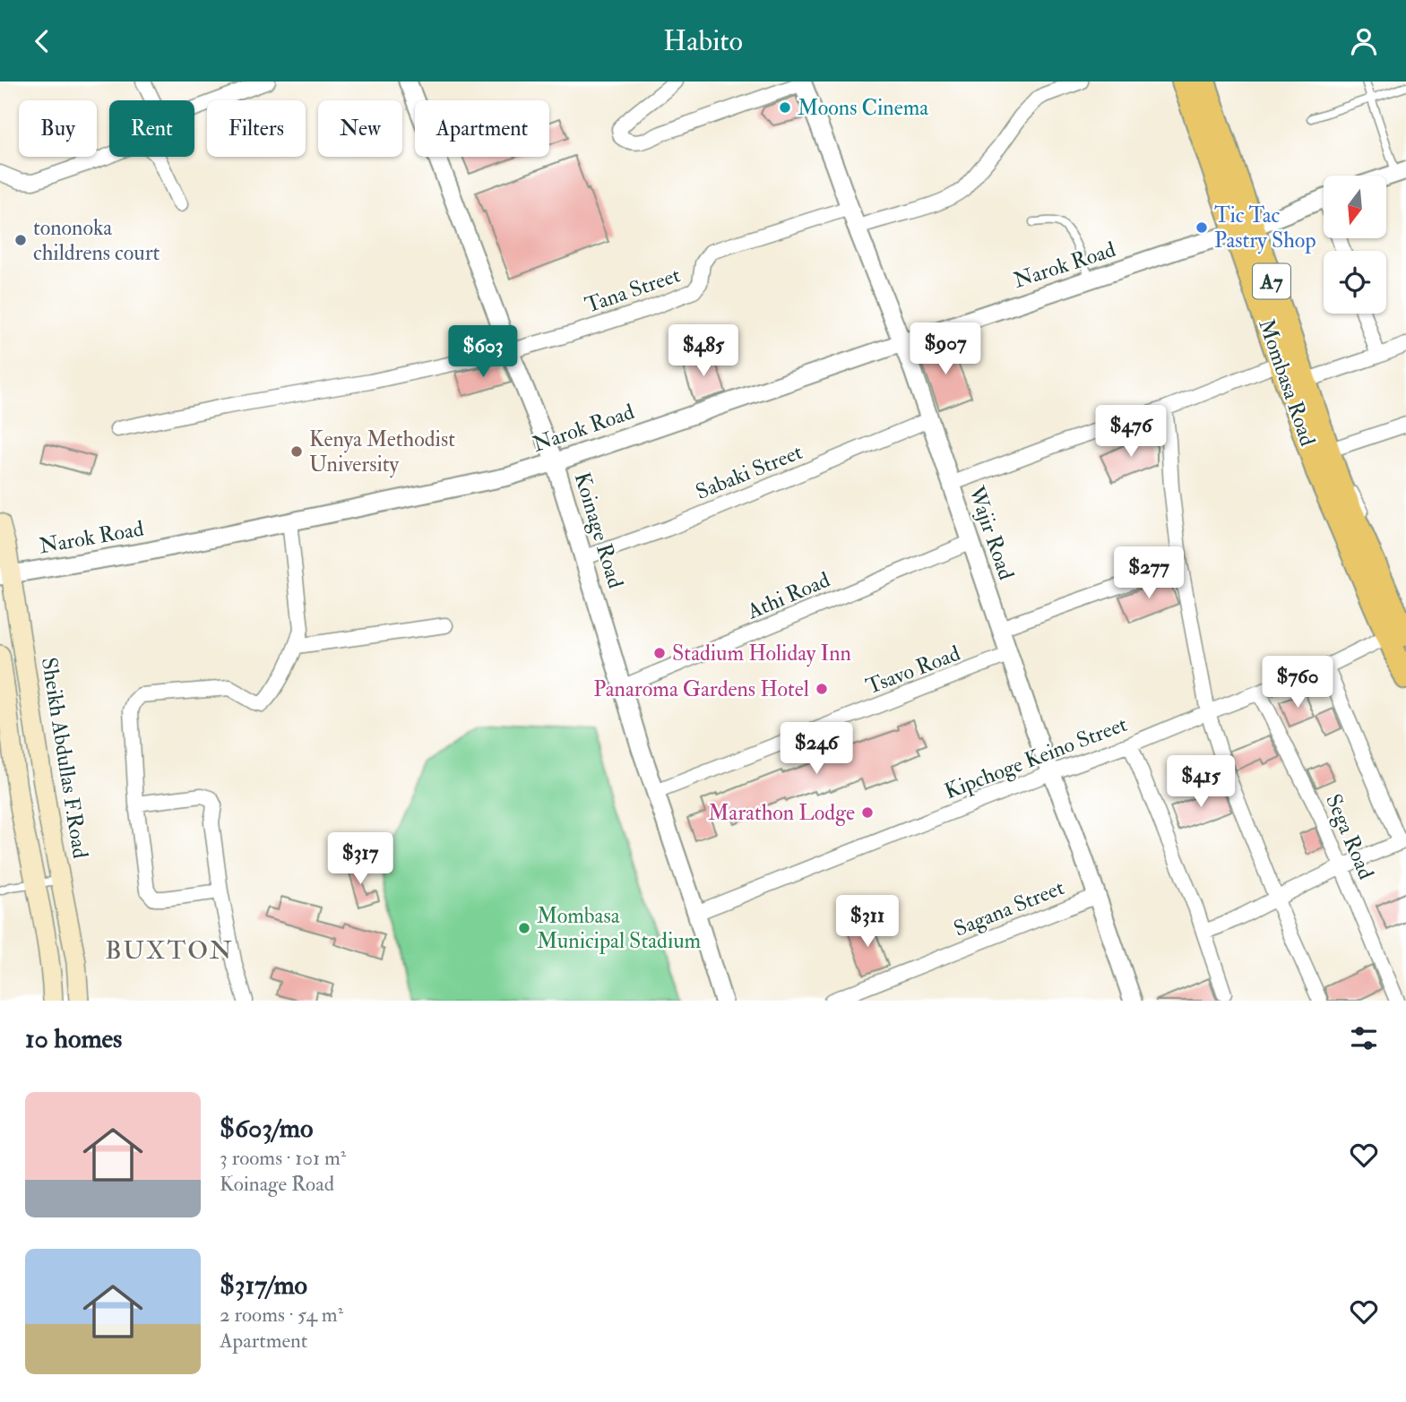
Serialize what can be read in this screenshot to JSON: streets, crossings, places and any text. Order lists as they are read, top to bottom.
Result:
{
  "streets": {
    "highway": ["A7", "Mombasa Road"],
    "main road": ["Sheikh Abdullas F.Road"],
    "street": [
      "Narok Road",
      "Tana Street",
      "Sabaki Street",
      "Koinage Road",
      "Wajir Road",
      "Athi Road",
      "Tsavo Road",
      "Kipchoge Keino Street",
      "Sega Road",
      "Sagana Street"
    ]
  },
  "crossings": [
    ["Narok Road", "Mombasa Road"],
    ["Narok Road", "Koinage Road"],
    ["Narok Road", "Wajir Road"],
    ["Narok Road", "Sheikh Abdullas F.Road"],
    ["Tana Street", "Koinage Road"],
    ["Tana Street", "Wajir Road"],
    ["Mombasa Road", "Kipchoge Keino Street"],
    ["Sabaki Street", "Koinage Road"],
    ["Sabaki Street", "Wajir Road"],
    ["Koinage Road", "Athi Road"],
    ["Koinage Road", "Tsavo Road"],
    ["Koinage Road", "Kipchoge Keino Street"],
    ["Wajir Road", "Athi Road"],
    ["Wajir Road", "Tsavo Road"],
    ["Wajir Road", "Kipchoge Keino Street"],
    ["Wajir Road", "Sagana Street"],
    ["Kipchoge Keino Street", "Sega Road"]
  ],
  "districts": ["BUXTON"],
  "places": [
    "Moons Cinema",
    "Tic Tac Pastry Shop",
    "tononoka childrens court",
    "Kenya Methodist University",
    "Stadium Holiday Inn",
    "Panaroma Gardens Hotel",
    "Marathon Lodge",
    "Mombasa Municipal Stadium"
  ],
  "north": "bottom",
  "page": {
    "header": "Habito",
    "chip": [
      "Buy",
      "Rent",
      "Filters",
      "New",
      "Apartment"
    ],
    "price": [
      "$907",
      "$485",
      "$603",
      "$476",
      "$277",
      "$760",
      "$246",
      "$415",
      "$317",
      "$311"
    ],
    "heading": "10 homes",
    "list": [
      {
        "name": "$603/mo",
        "note": "3 rooms · 101 m² · Koinage Road"
      },
      {
        "name": "$317/mo",
        "note": "2 rooms · 54 m² · Apartment"
      }
    ]
  }
}
